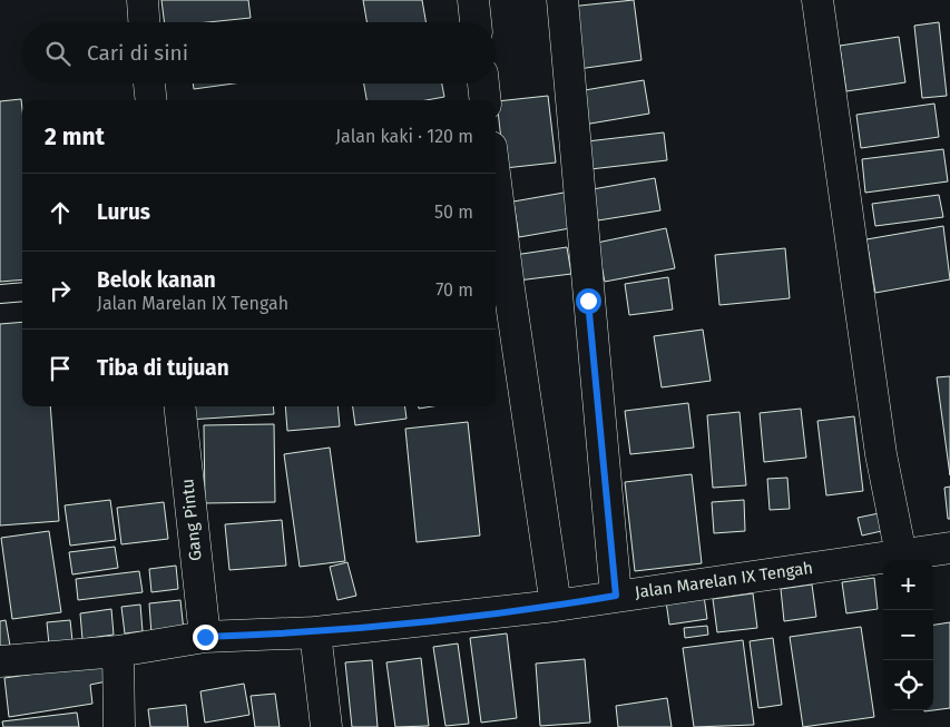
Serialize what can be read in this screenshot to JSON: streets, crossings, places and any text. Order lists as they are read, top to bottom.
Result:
{
  "streets": {
    "street": ["Gang Pintu", "Jalan Marelan IX Tengah"]
  },
  "crossings": [
    ["Gang Pintu", "Jalan Marelan IX Tengah"]
  ],
  "page": {
    "search": "Cari di sini",
    "heading": ["2 mnt", "Jalan kaki · 120 m"],
    "list": [
      ["Lurus", "50 m"],
      ["Belok kanan", "Jalan Marelan IX Tengah", "70 m"],
      "Tiba di tujuan"
    ],
    "map_buttons": ["+", "−"]
  }
}
